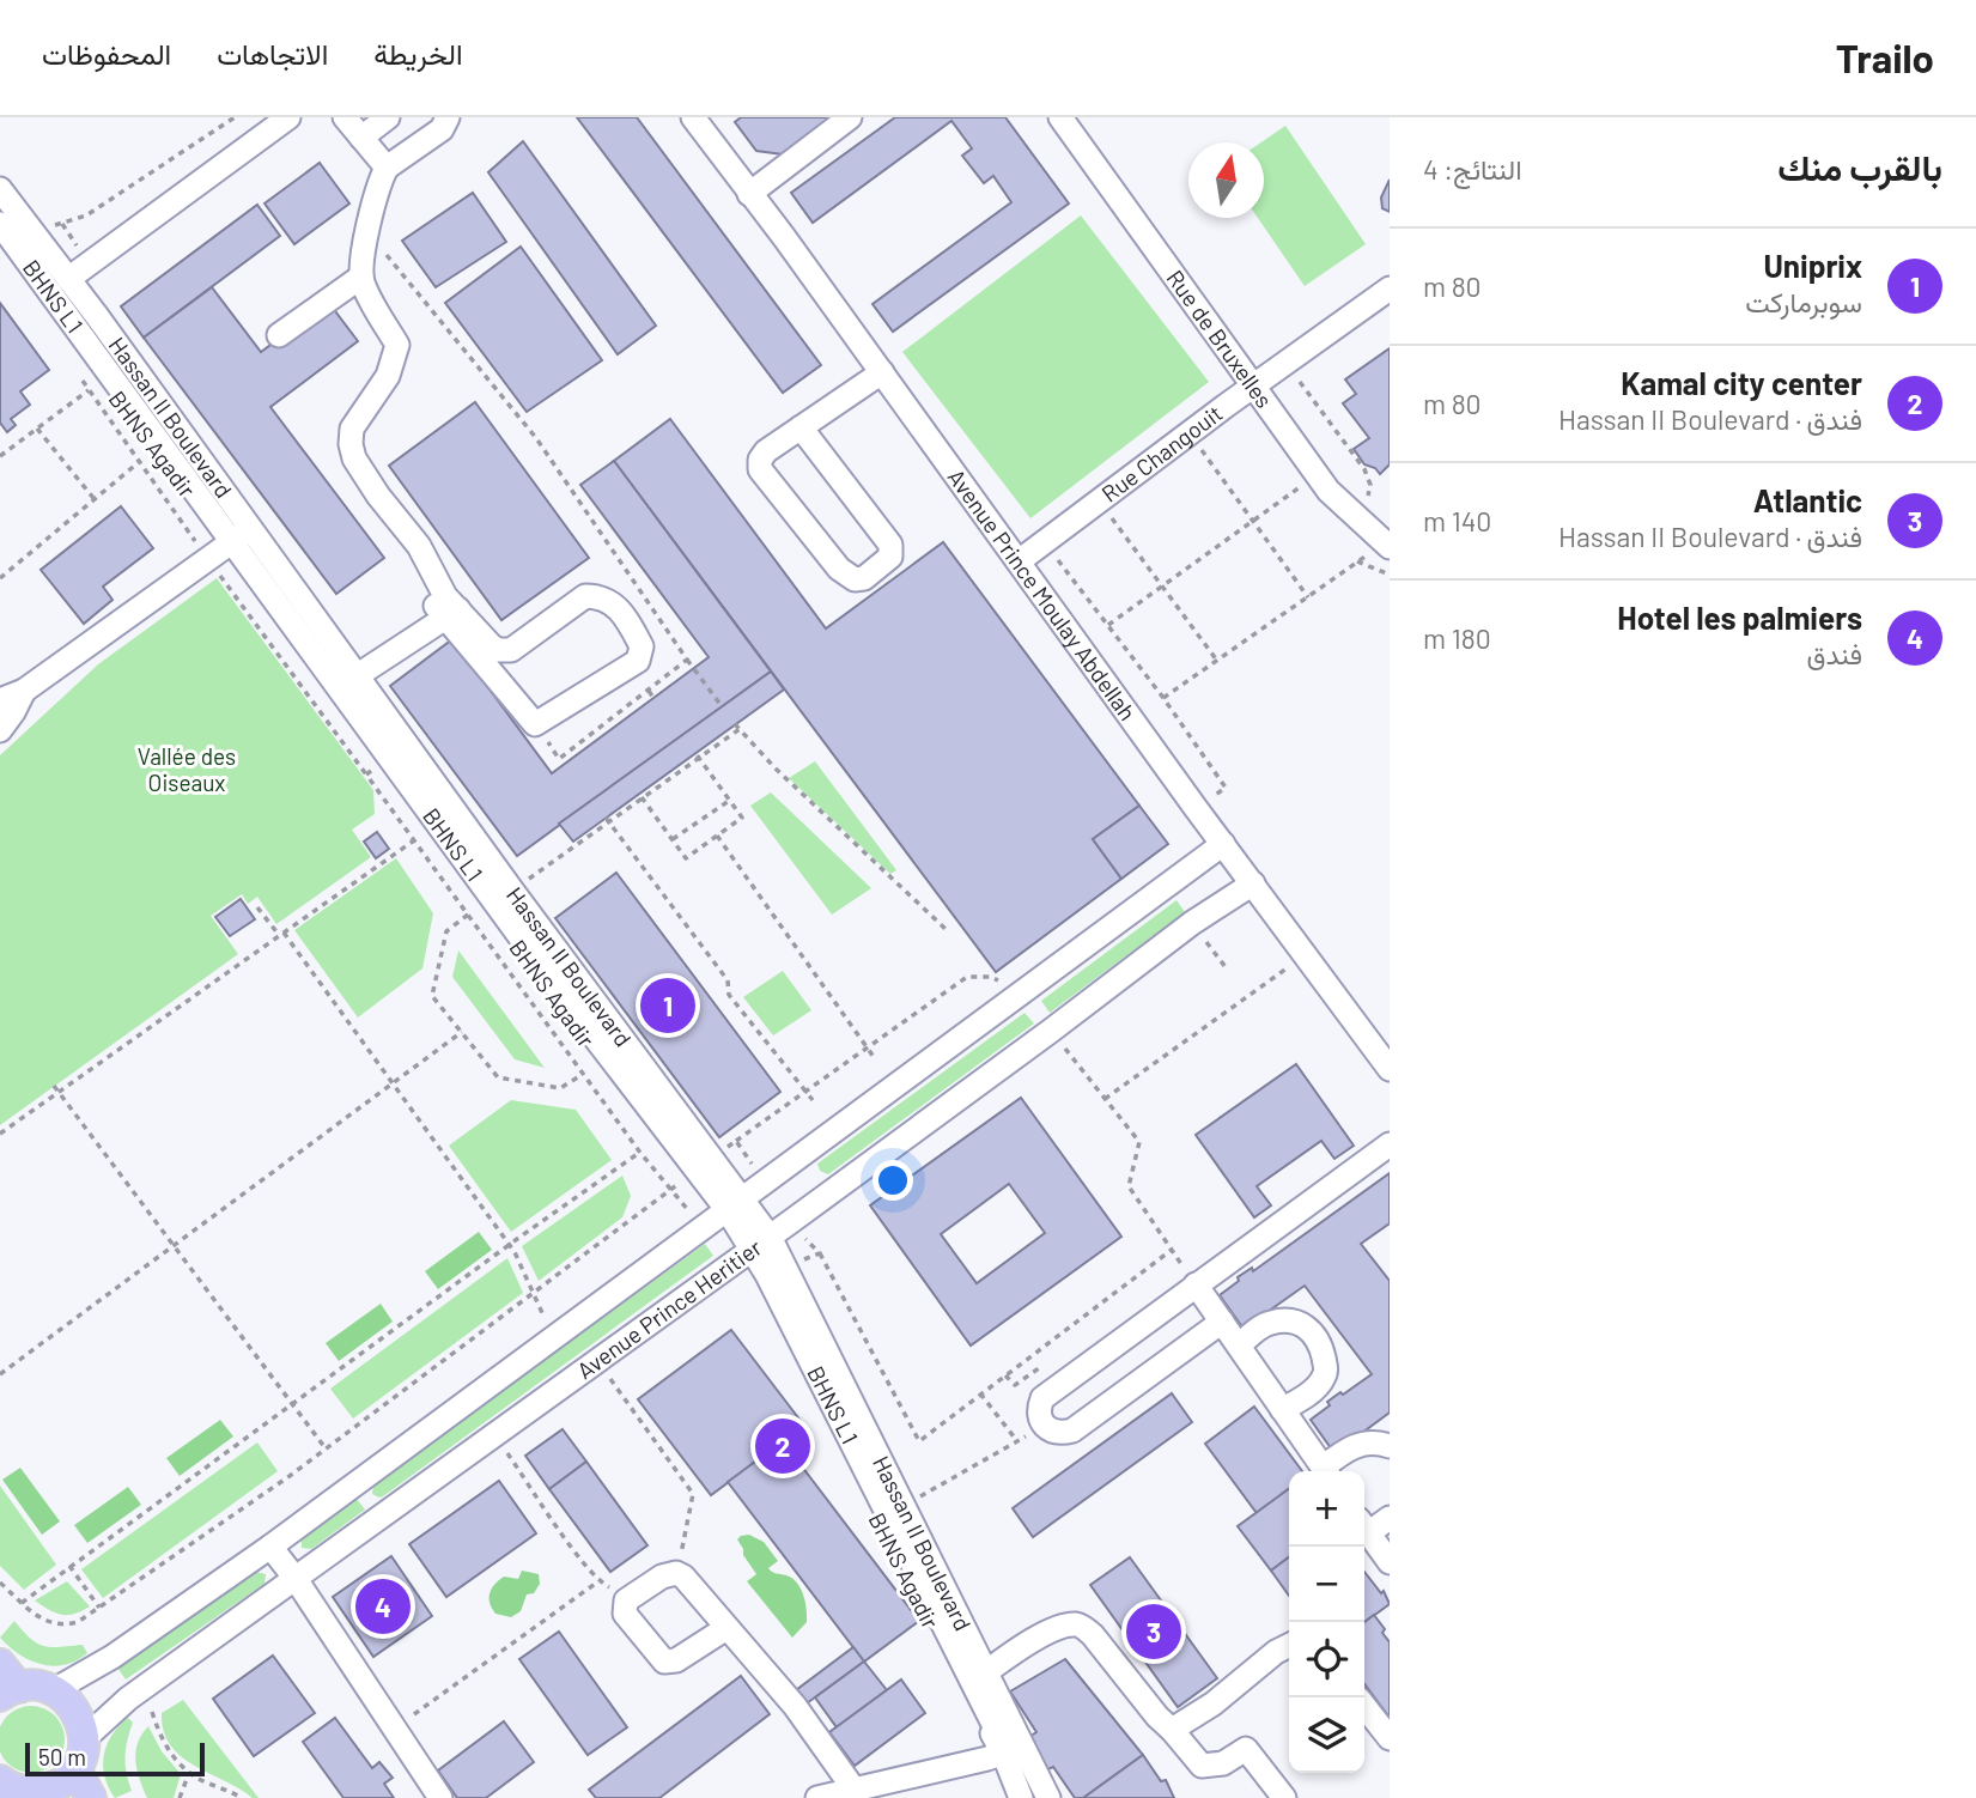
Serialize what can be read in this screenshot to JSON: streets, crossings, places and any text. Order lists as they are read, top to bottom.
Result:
{
  "streets": {
    "street": [
      "BHNS L1",
      "Rue de Bruxelles",
      "Hassan II Boulevard",
      "BHNS Agadir",
      "Rue Changouit",
      "Avenue Prince Moulay Abdellah",
      "Avenue Prince Heritier"
    ]
  },
  "crossings": [
    ["BHNS L1", "Hassan II Boulevard"],
    ["BHNS L1", "BHNS Agadir"],
    ["BHNS L1", "Avenue Prince Heritier"],
    ["Rue de Bruxelles", "Rue Changouit"],
    ["Hassan II Boulevard", "BHNS Agadir"],
    ["Hassan II Boulevard", "Avenue Prince Heritier"],
    ["BHNS Agadir", "Avenue Prince Heritier"],
    ["Rue Changouit", "Avenue Prince Moulay Abdellah"],
    ["Avenue Prince Moulay Abdellah", "Avenue Prince Heritier"]
  ],
  "parks": ["Vallée des Oiseaux"],
  "scale_bar": "50 m",
  "north": "top",
  "page": {
    "header": "Trailo",
    "nav": ["الخريطة", "الاتجاهات", "المحفوظات"],
    "heading": ["بالقرب منك", "النتائج: 4"],
    "list": [
      {
        "mark": "1",
        "name": "Uniprix",
        "note": "سوبرماركت",
        "value": "80 m"
      },
      {
        "mark": "2",
        "name": "Kamal city center",
        "note": "فندق · Hassan II Boulevard",
        "value": "80 m"
      },
      {
        "mark": "3",
        "name": "Atlantic",
        "note": "فندق · Hassan II Boulevard",
        "value": "140 m"
      },
      {
        "mark": "4",
        "name": "Hotel les palmiers",
        "note": "فندق",
        "value": "180 m"
      }
    ],
    "pins": [
      "1",
      "2",
      "4",
      "3"
    ],
    "map_buttons": ["+", "−"],
    "scale": "50 m"
  }
}
